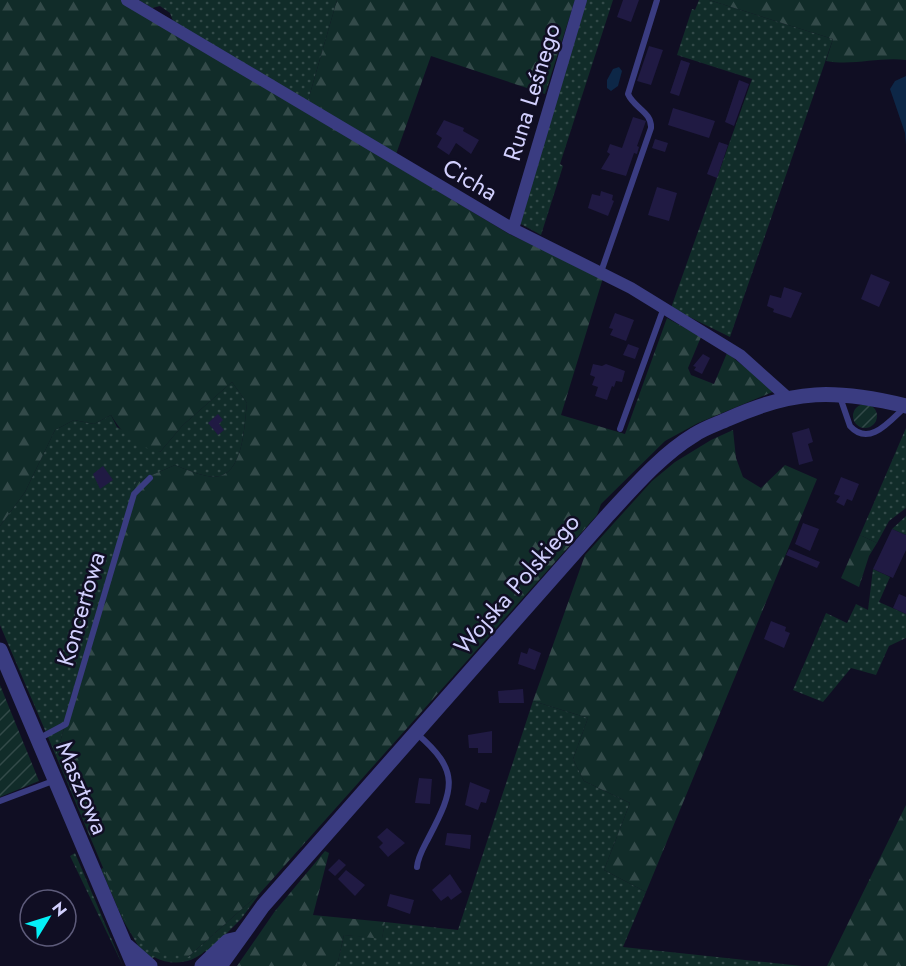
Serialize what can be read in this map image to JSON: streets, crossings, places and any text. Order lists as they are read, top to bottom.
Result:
{
  "streets": {
    "street": [
      "Runa Leśnego",
      "Cicha",
      "Wojska Polskiego",
      "Masztowa"
    ],
    "lane": ["Koncertowa"]
  },
  "crossings": [
    ["Runa Leśnego", "Cicha"],
    ["Cicha", "Wojska Polskiego"],
    ["Koncertowa", "Masztowa"]
  ],
  "north": "top right"
}
